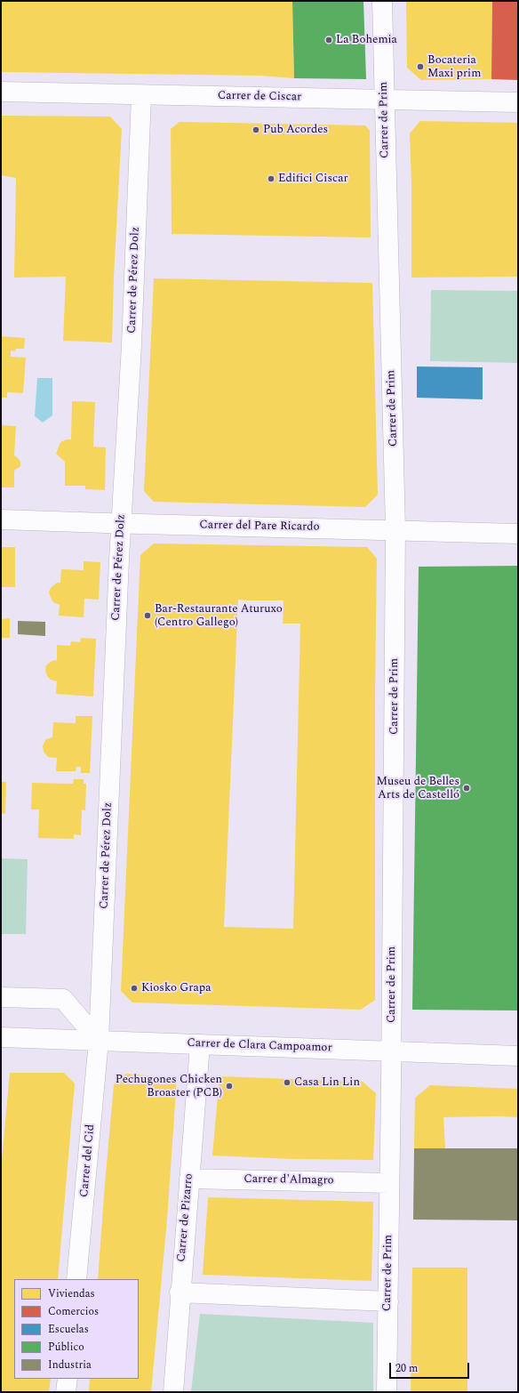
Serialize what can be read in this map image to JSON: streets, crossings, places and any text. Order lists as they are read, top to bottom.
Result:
{
  "streets": {
    "street": [
      "Carrer de Ciscar",
      "Carrer de Prim",
      "Carrer de Pérez Dolz",
      "Carrer del Pare Ricardo",
      "Carrer de Clara Campoamor",
      "Carrer del Cid",
      "Carrer d'Almagro",
      "Carrer de Pizarro"
    ]
  },
  "crossings": [
    ["Carrer de Ciscar", "Carrer de Prim"],
    ["Carrer de Ciscar", "Carrer de Pérez Dolz"],
    ["Carrer de Prim", "Carrer del Pare Ricardo"],
    ["Carrer de Prim", "Carrer de Clara Campoamor"],
    ["Carrer de Prim", "Carrer d'Almagro"],
    ["Carrer de Pérez Dolz", "Carrer del Pare Ricardo"],
    ["Carrer de Pérez Dolz", "Carrer de Clara Campoamor"],
    ["Carrer de Pérez Dolz", "Carrer del Cid"],
    ["Carrer de Clara Campoamor", "Carrer del Cid"],
    ["Carrer de Clara Campoamor", "Carrer de Pizarro"],
    ["Carrer d'Almagro", "Carrer de Pizarro"]
  ],
  "places": [
    "La Bohemia",
    "Bocateria Maxi prim",
    "Pub Acordes",
    "Edifici Ciscar",
    "Bar-Restaurante Aturuxo (Centro Gallego)",
    "Museu de Belles Arts de Castelló",
    "Kiosko Grapa",
    "Casa Lin Lin",
    "Pechugones Chicken Broaster (PCB)"
  ],
  "legend": [
    "Viviendas",
    "Comercios",
    "Escuelas",
    "Público",
    "Industria"
  ],
  "scale_bar": "20 m"
}
